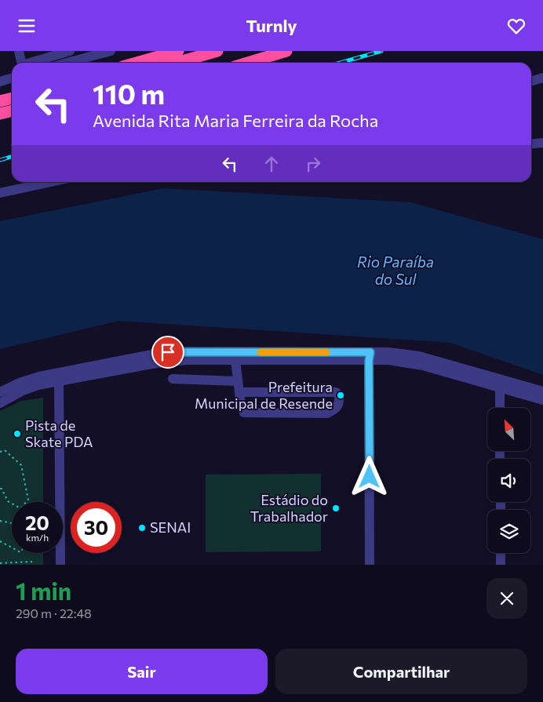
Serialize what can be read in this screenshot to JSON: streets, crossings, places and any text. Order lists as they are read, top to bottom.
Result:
{
  "water": ["Rio Paraíba do Sul"],
  "places": [
    "Prefeitura Municipal de Resende",
    "Pista de Skate PDA",
    "Estádio do Trabalhador",
    "SENAI"
  ],
  "north": "top left",
  "page": {
    "header": "Turnly",
    "turn": ["110 m", "Avenida Rita Maria Ferreira da Rocha"],
    "speed": "20 km/h",
    "limit": "30",
    "heading": ["1 min", "290 m · 22:48"],
    "buttons": ["Sair", "Compartilhar"]
  }
}
